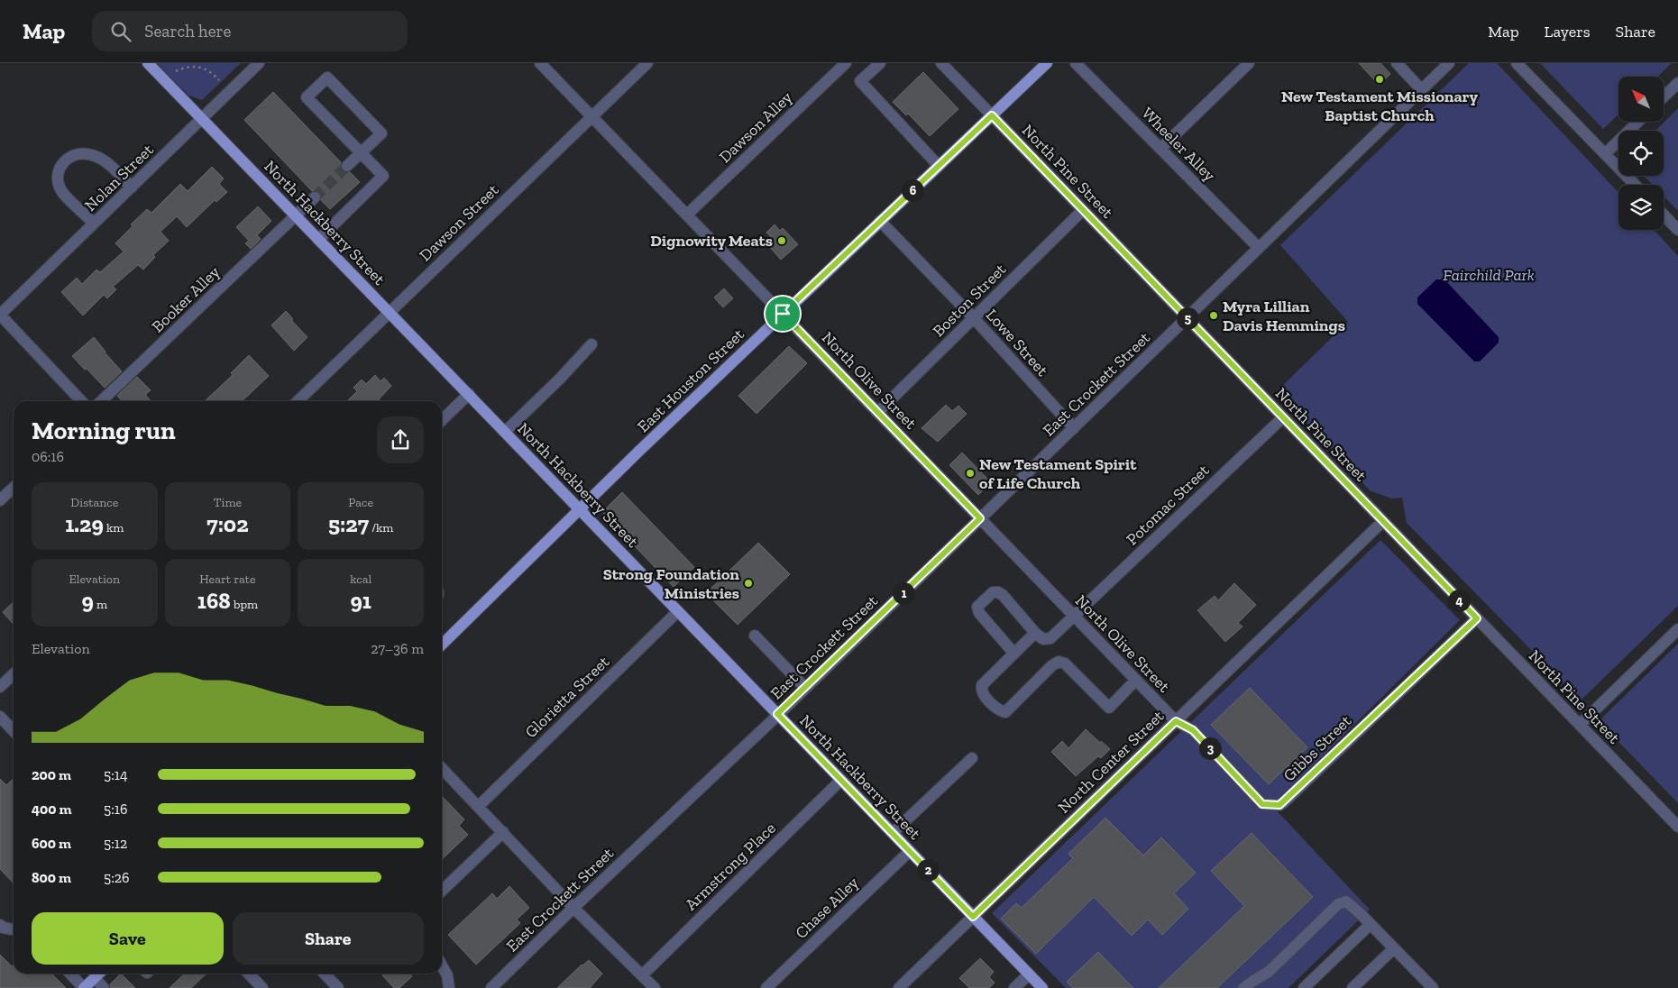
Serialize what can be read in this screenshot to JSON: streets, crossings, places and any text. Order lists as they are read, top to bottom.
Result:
{
  "streets": {
    "main road": ["North Hackberry Street", "East Houston Street"],
    "street": [
      "Dawson Alley",
      "Wheeler Alley",
      "North Pine Street",
      "Nolan Street",
      "Dawson Street",
      "Booker Alley",
      "Boston Street",
      "Lowe Street",
      "North Olive Street",
      "East Crockett Street",
      "Potomac Street",
      "Glorietta Street",
      "Gibbs Street",
      "North Center Street",
      "Armstrong Place",
      "Chase Alley"
    ]
  },
  "crossings": [
    ["Dawson Alley", "North Olive Street"],
    ["Wheeler Alley", "East Crockett Street"],
    ["North Pine Street", "Boston Street"],
    ["North Pine Street", "East Houston Street"],
    ["North Pine Street", "East Crockett Street"],
    ["North Pine Street", "Potomac Street"],
    ["North Pine Street", "Gibbs Street"],
    ["North Pine Street", "North Center Street"],
    ["Nolan Street", "North Hackberry Street"],
    ["North Hackberry Street", "Dawson Street"],
    ["North Hackberry Street", "Booker Alley"],
    ["North Hackberry Street", "East Houston Street"],
    ["North Hackberry Street", "East Crockett Street"],
    ["North Hackberry Street", "Glorietta Street"],
    ["North Hackberry Street", "North Center Street"],
    ["North Hackberry Street", "Armstrong Place"],
    ["North Hackberry Street", "Chase Alley"],
    ["Dawson Street", "North Olive Street"],
    ["Boston Street", "Lowe Street"],
    ["Boston Street", "North Olive Street"],
    ["Lowe Street", "East Houston Street"],
    ["Lowe Street", "East Crockett Street"],
    ["East Houston Street", "North Olive Street"],
    ["North Olive Street", "East Crockett Street"],
    ["North Olive Street", "Potomac Street"],
    ["North Olive Street", "Gibbs Street"],
    ["North Olive Street", "North Center Street"],
    ["Gibbs Street", "North Center Street"]
  ],
  "parks": ["Fairchild Park"],
  "places": [
    "New Testament Missionary Baptist Church",
    "Dignowity Meats",
    "Myra Lillian Davis Hemmings",
    "New Testament Spirit of Life Church",
    "Strong Foundation Ministries"
  ],
  "north": "top left",
  "page": {
    "header": "Map",
    "search": "Search here",
    "nav": ["Map", "Layers", "Share"],
    "pins": [
      "6",
      "5",
      "1",
      "4",
      "3",
      "2"
    ],
    "heading": ["Morning run", "06:16"],
    "stats": [
      ["Distance", "1.29 km"],
      ["Time", "7:02"],
      ["Pace", "5:27 /km"],
      ["Elevation", "9 m"],
      ["Heart rate", "168 bpm"],
      ["kcal", "91"]
    ],
    "chart": ["Elevation", "27–36 m"],
    "list": [
      {
        "name": "200 m",
        "note": "5:14"
      },
      {
        "name": "400 m",
        "note": "5:16"
      },
      {
        "name": "600 m",
        "note": "5:12"
      },
      {
        "name": "800 m",
        "note": "5:26"
      }
    ],
    "buttons": ["Save", "Share"]
  }
}
